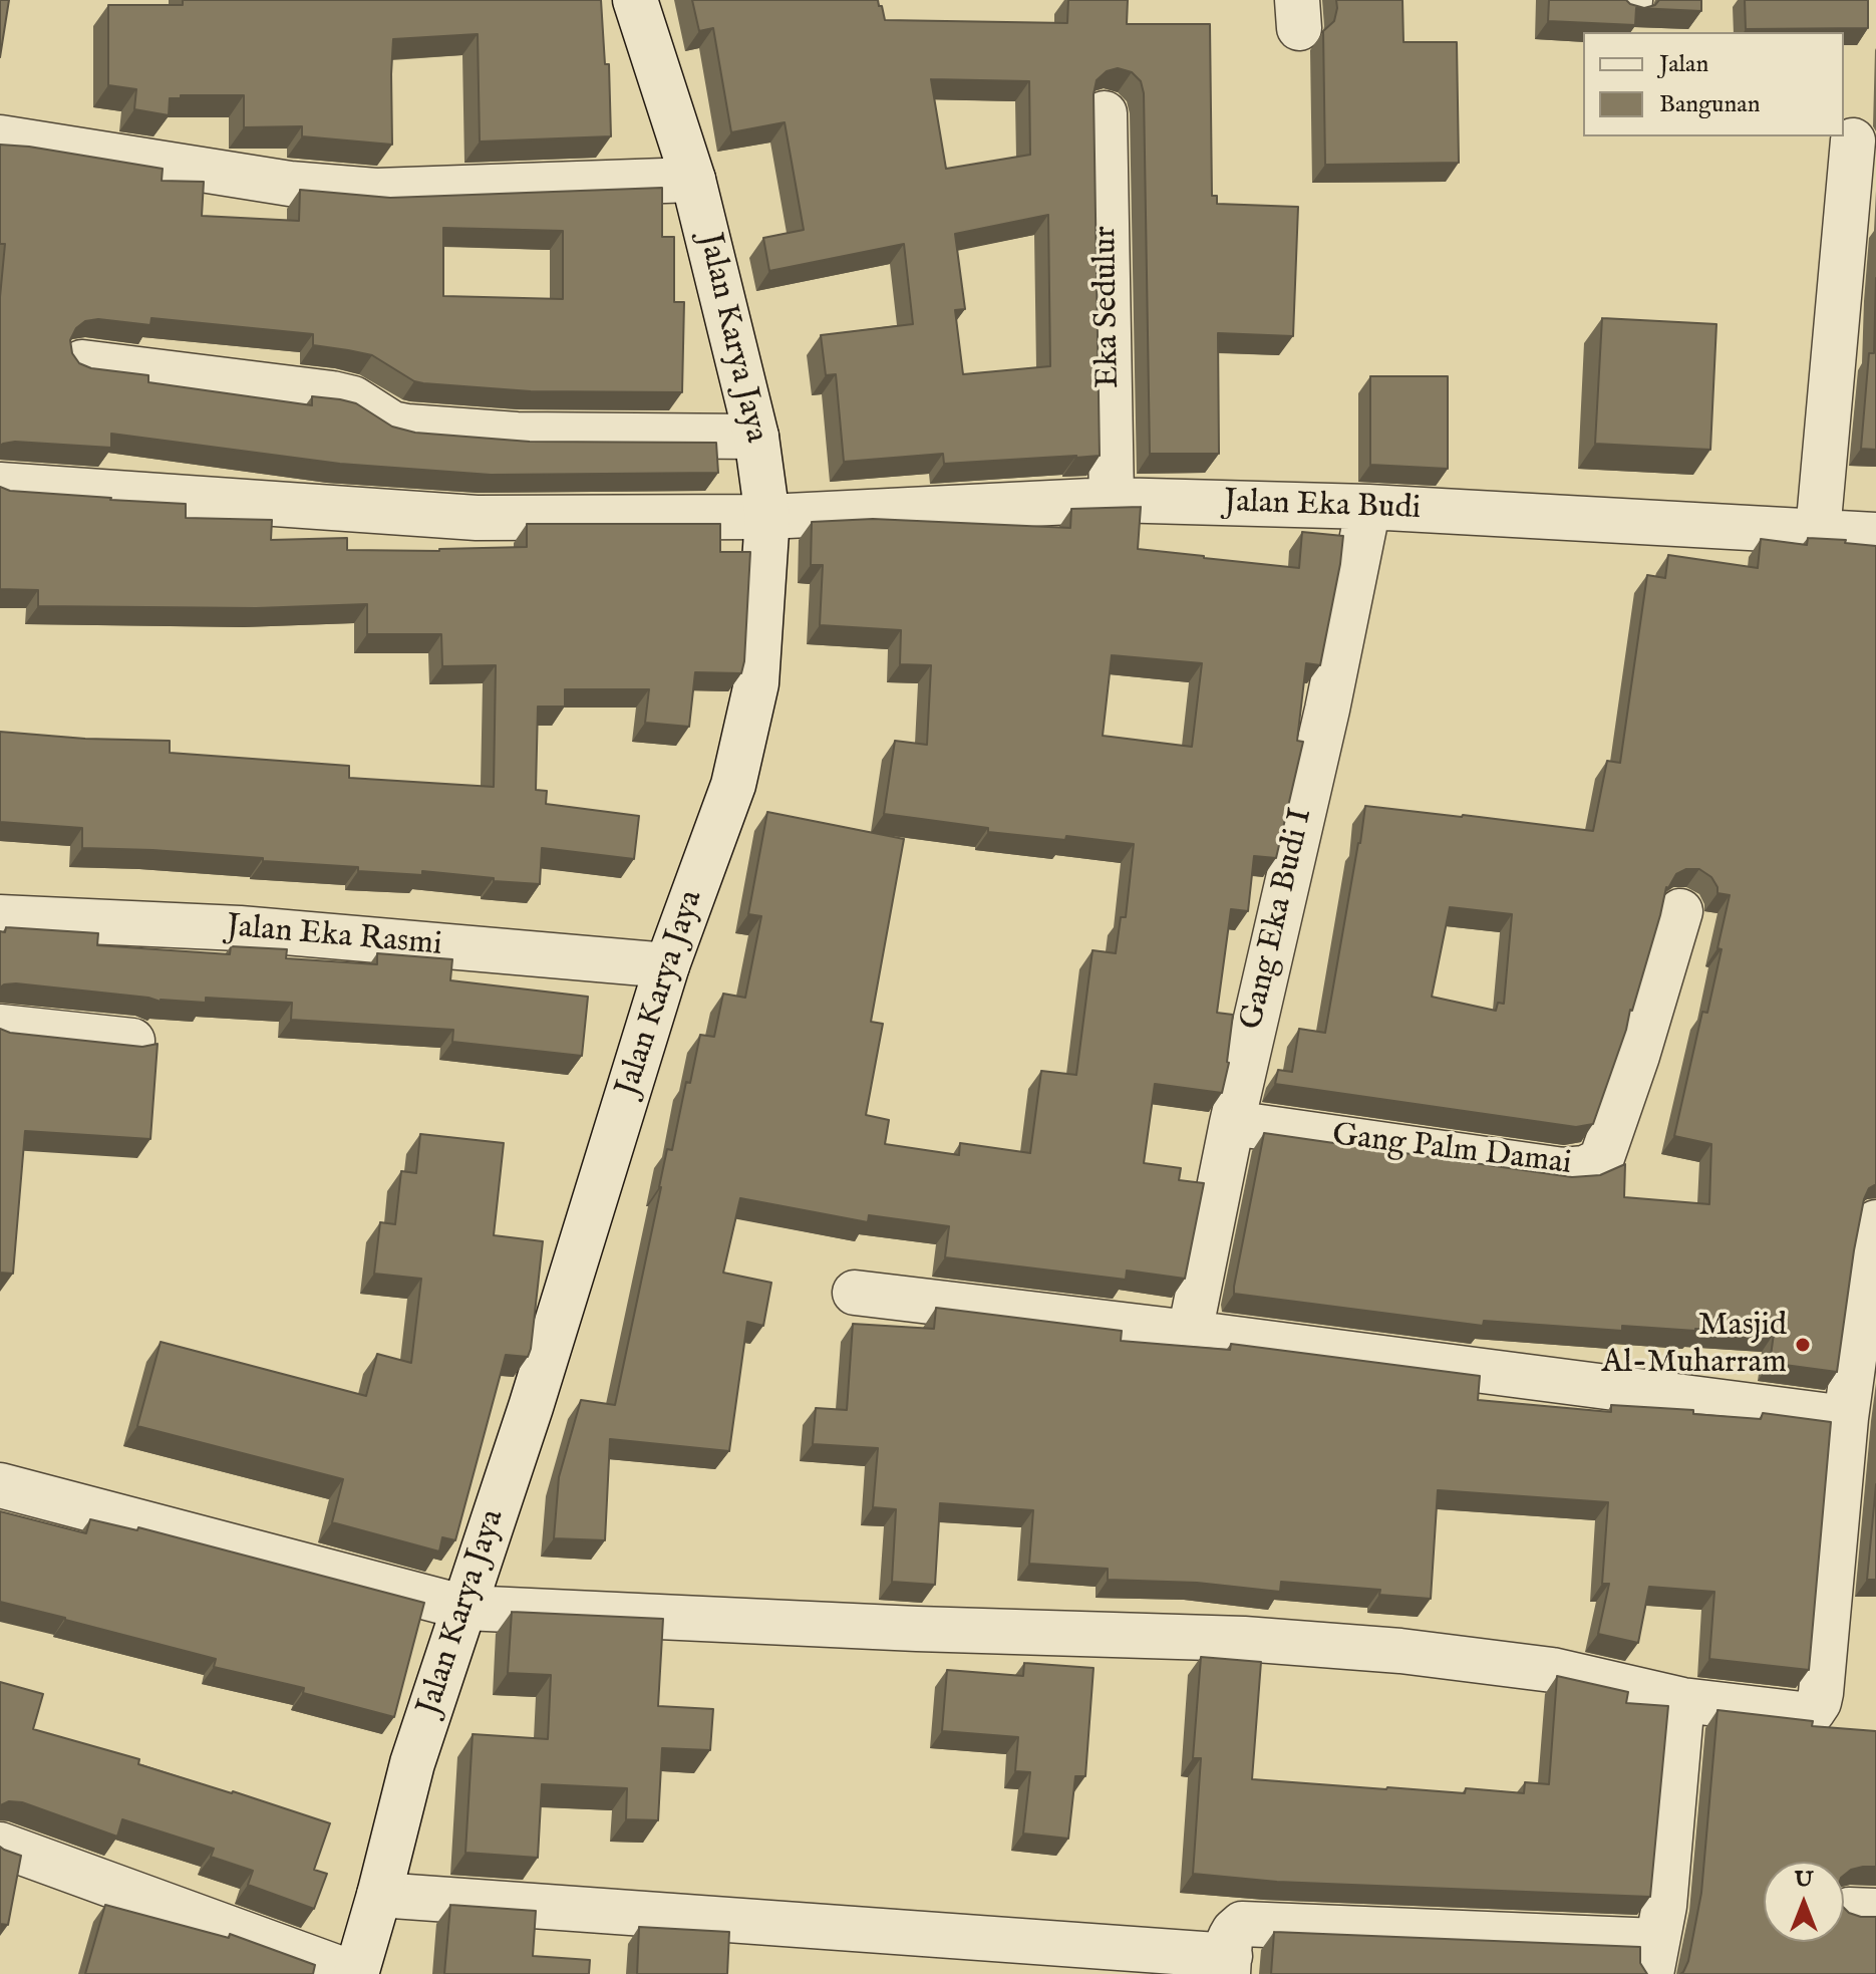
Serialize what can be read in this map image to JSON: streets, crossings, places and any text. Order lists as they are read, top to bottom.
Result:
{
  "streets": {
    "street": [
      "Eka Sedulur",
      "Jalan Karya Jaya",
      "Jalan Eka Budi",
      "Gang Eka Budi I",
      "Jalan Eka Rasmi",
      "Gang Palm Damai"
    ]
  },
  "crossings": [
    ["Eka Sedulur", "Jalan Eka Budi"],
    ["Jalan Karya Jaya", "Jalan Eka Budi"],
    ["Jalan Karya Jaya", "Jalan Eka Rasmi"],
    ["Jalan Eka Budi", "Gang Eka Budi I"],
    ["Gang Eka Budi I", "Gang Palm Damai"]
  ],
  "places": ["Masjid Al-Muharram"],
  "legend": ["Jalan", "Bangunan"],
  "north": "top"
}
